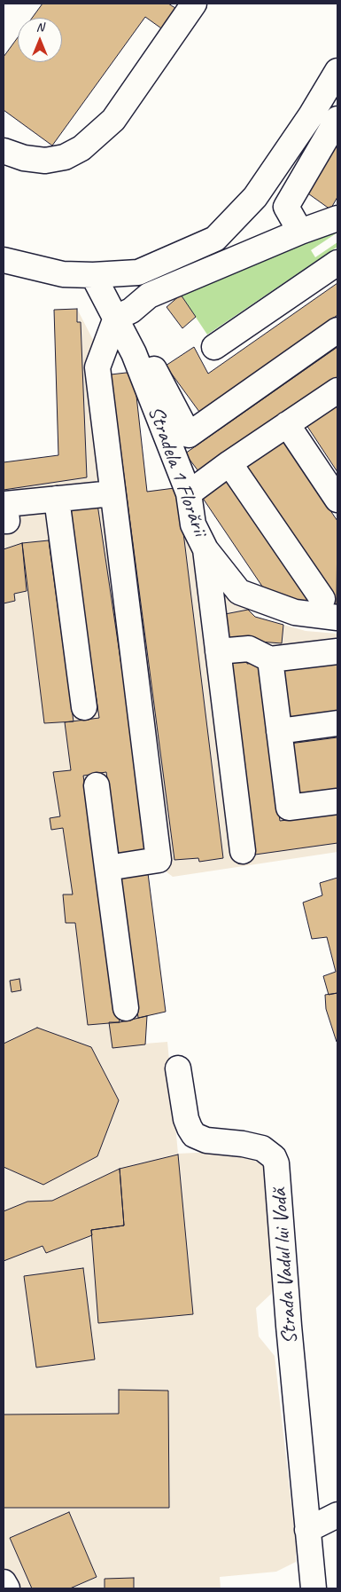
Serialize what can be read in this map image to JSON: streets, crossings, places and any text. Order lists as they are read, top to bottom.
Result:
{
  "streets": {
    "street": ["Stradela 1 Florării", "Strada Vadul lui Vodă"]
  },
  "north": "top"
}
